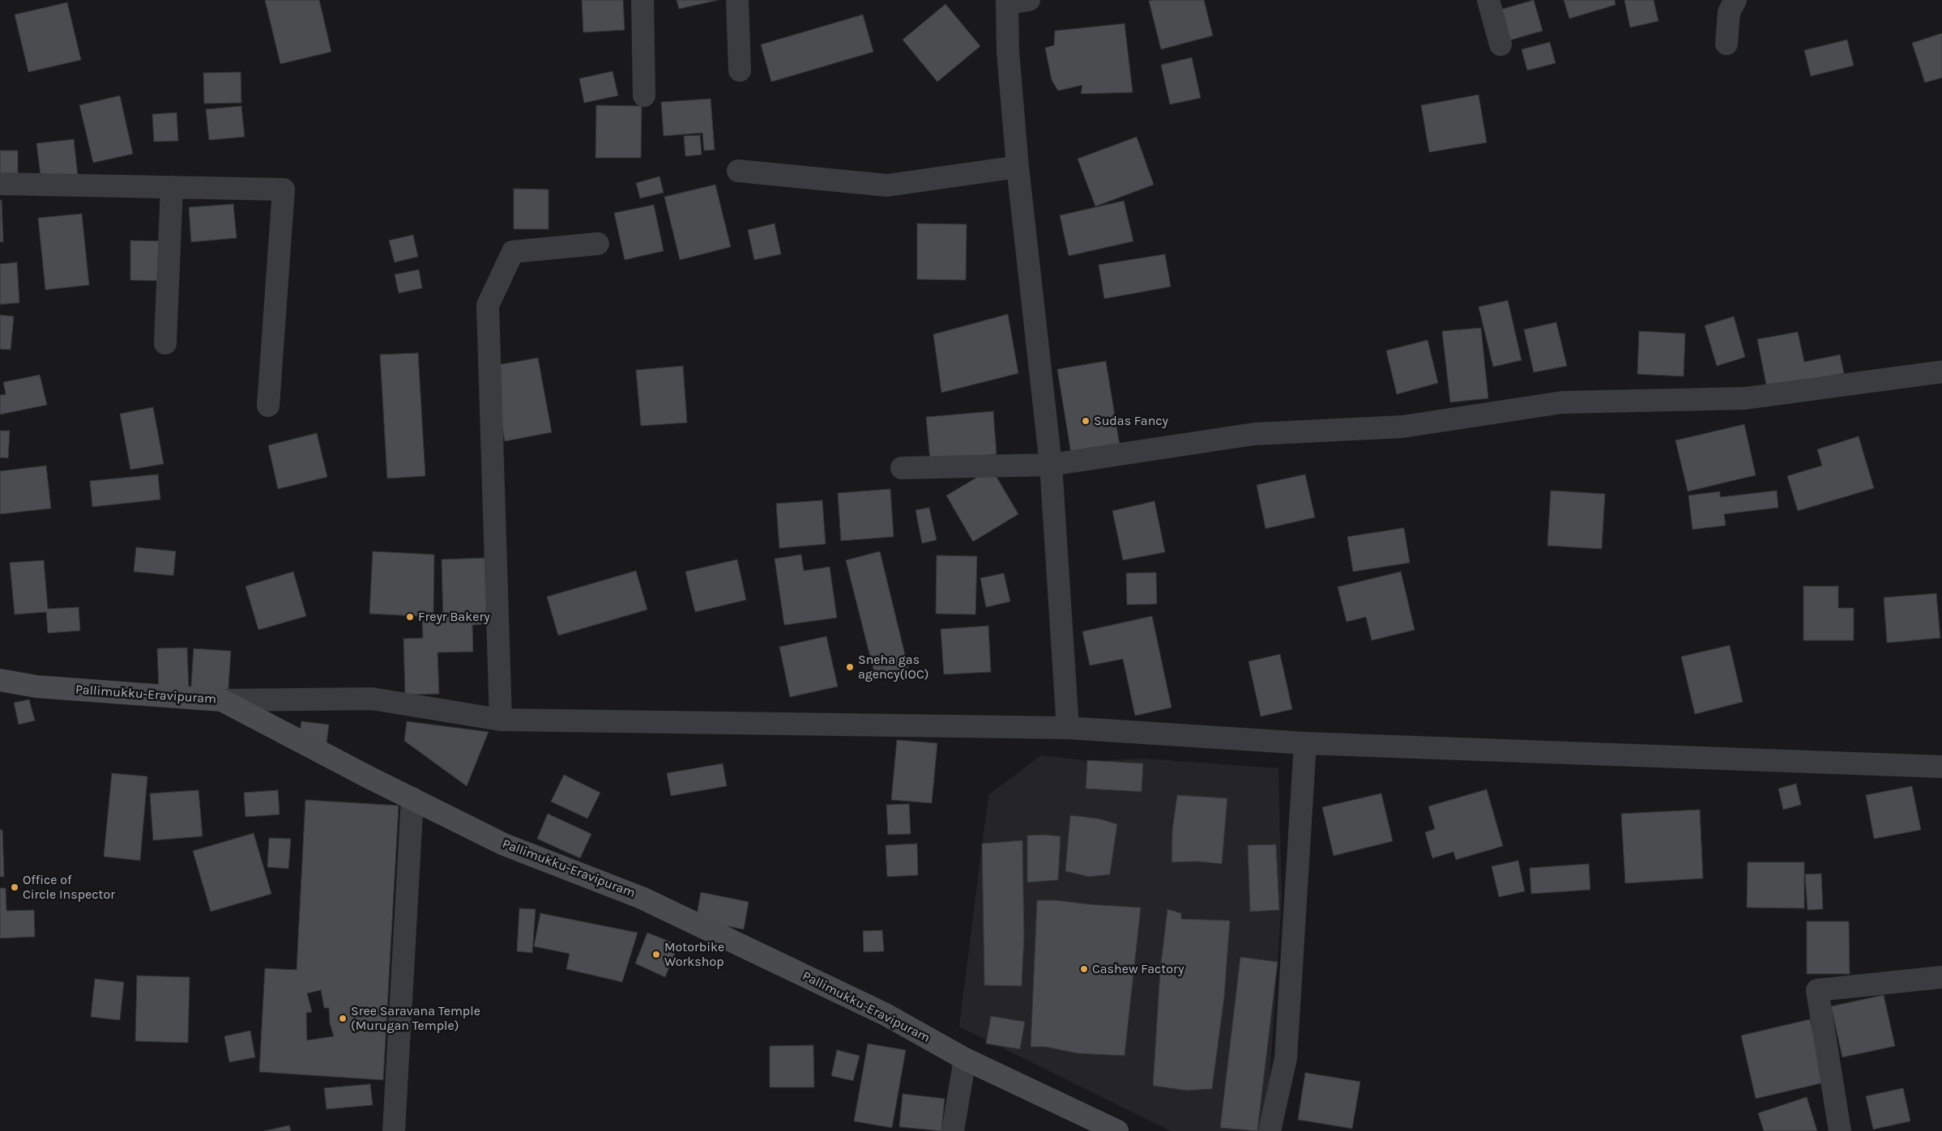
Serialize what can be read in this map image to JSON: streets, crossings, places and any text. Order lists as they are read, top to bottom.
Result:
{
  "streets": {
    "main road": ["Pallimukku-Eravipuram"]
  },
  "places": [
    "Sudas Fancy",
    "Freyr Bakery",
    "Sneha gas agency(IOC)",
    "Office of Circle Inspector",
    "Motorbike Workshop",
    "Cashew Factory",
    "Sree Saravana Temple (Murugan Temple)"
  ]
}
